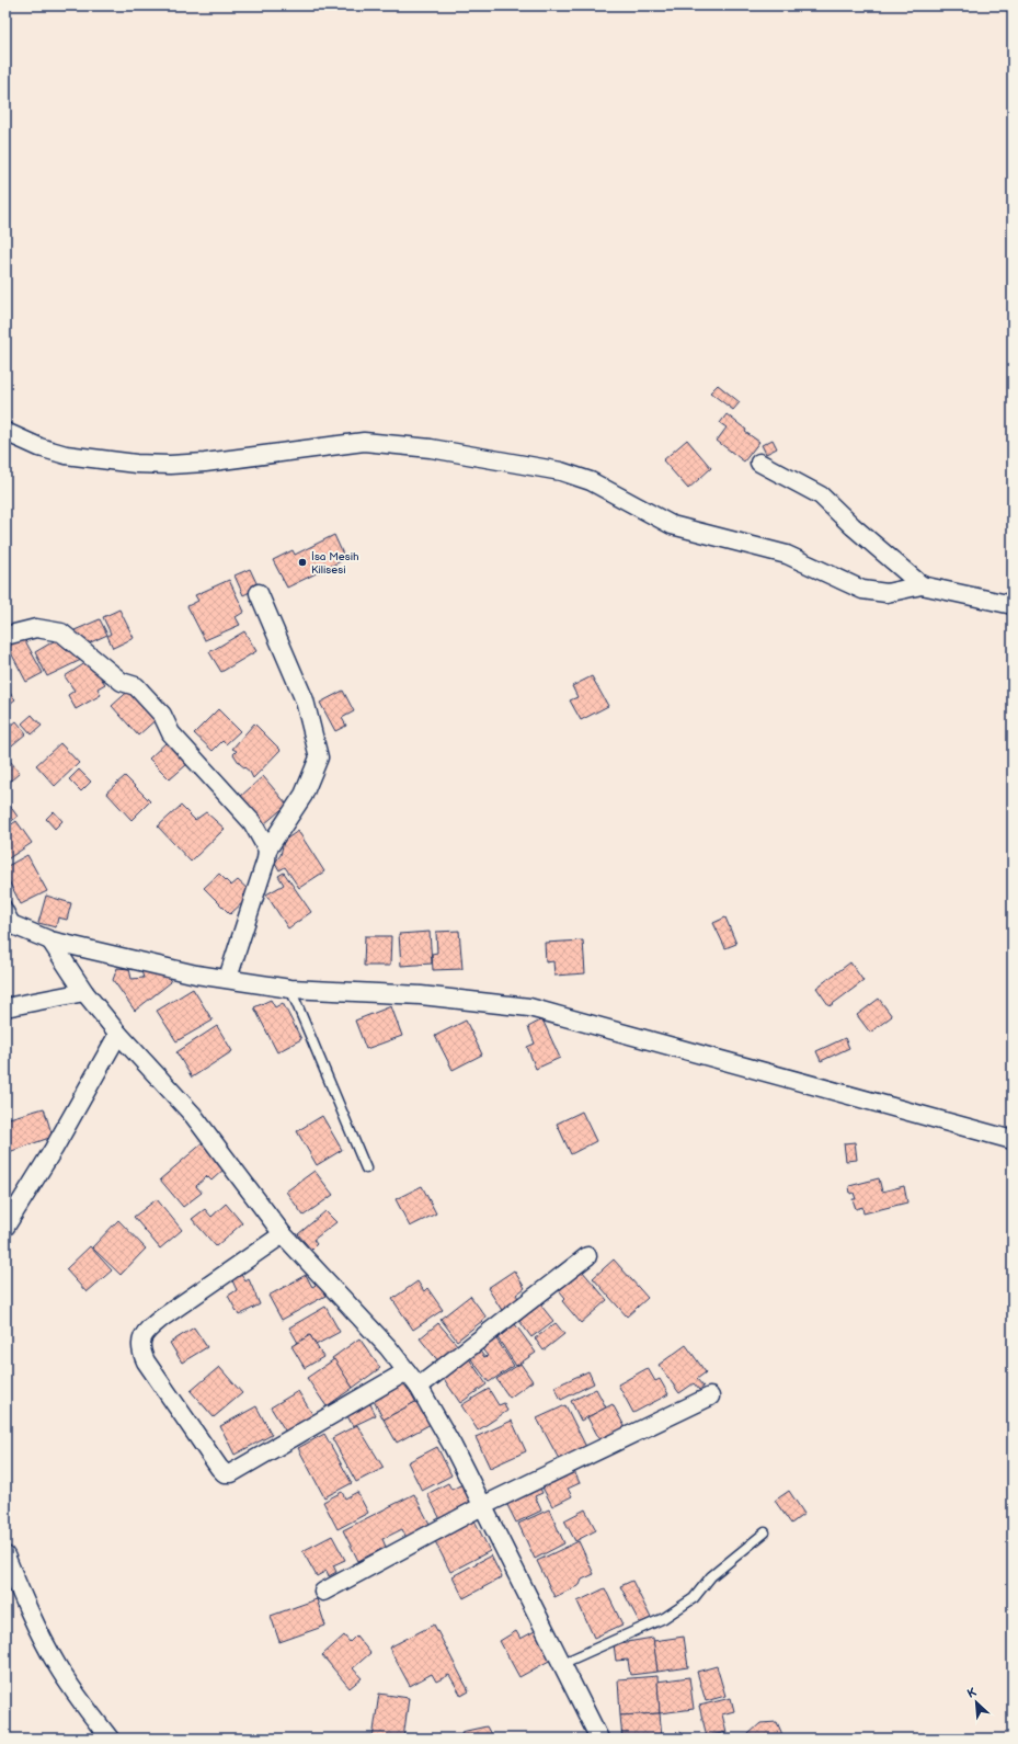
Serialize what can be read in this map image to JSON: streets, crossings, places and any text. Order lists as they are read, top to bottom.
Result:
{
  "places": ["İsa Mesih Kilisesi"],
  "north": "top left"
}
